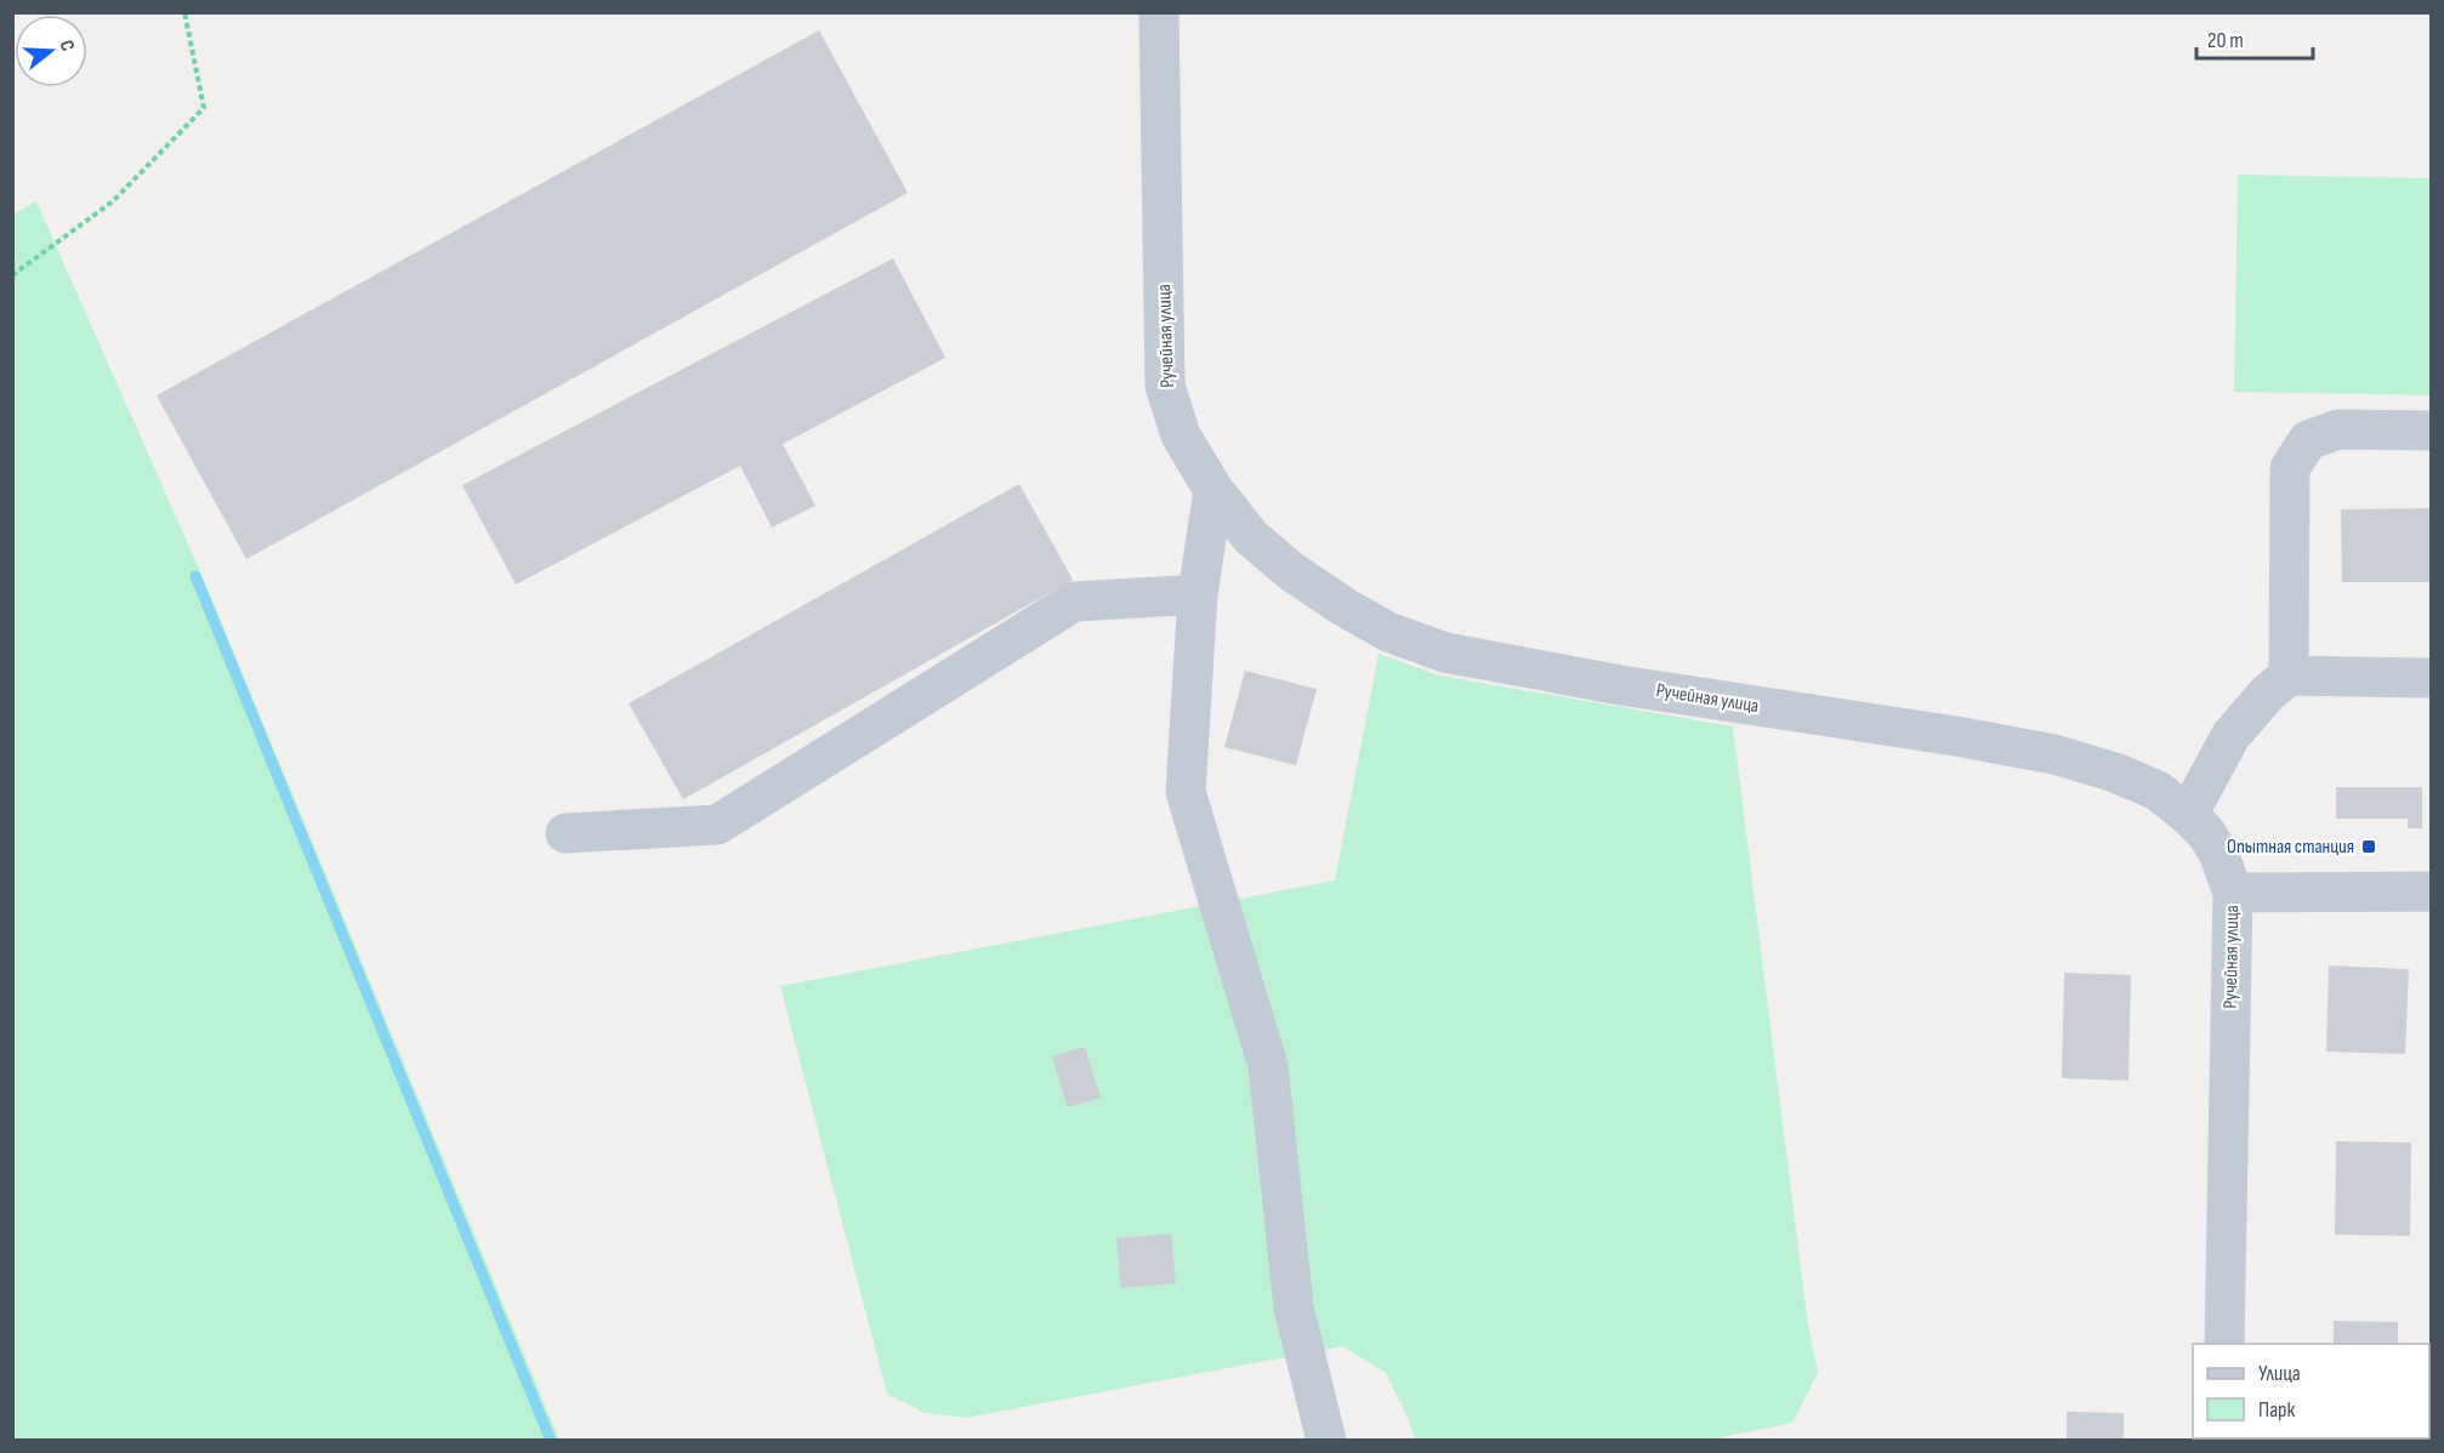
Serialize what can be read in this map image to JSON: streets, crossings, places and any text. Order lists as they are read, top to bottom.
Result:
{
  "streets": {
    "street": ["Ручейная улица"]
  },
  "places": {
    "transit": ["Опытная станция"]
  },
  "legend": ["Улица", "Парк"],
  "scale_bar": "20 m",
  "north": "right"
}
